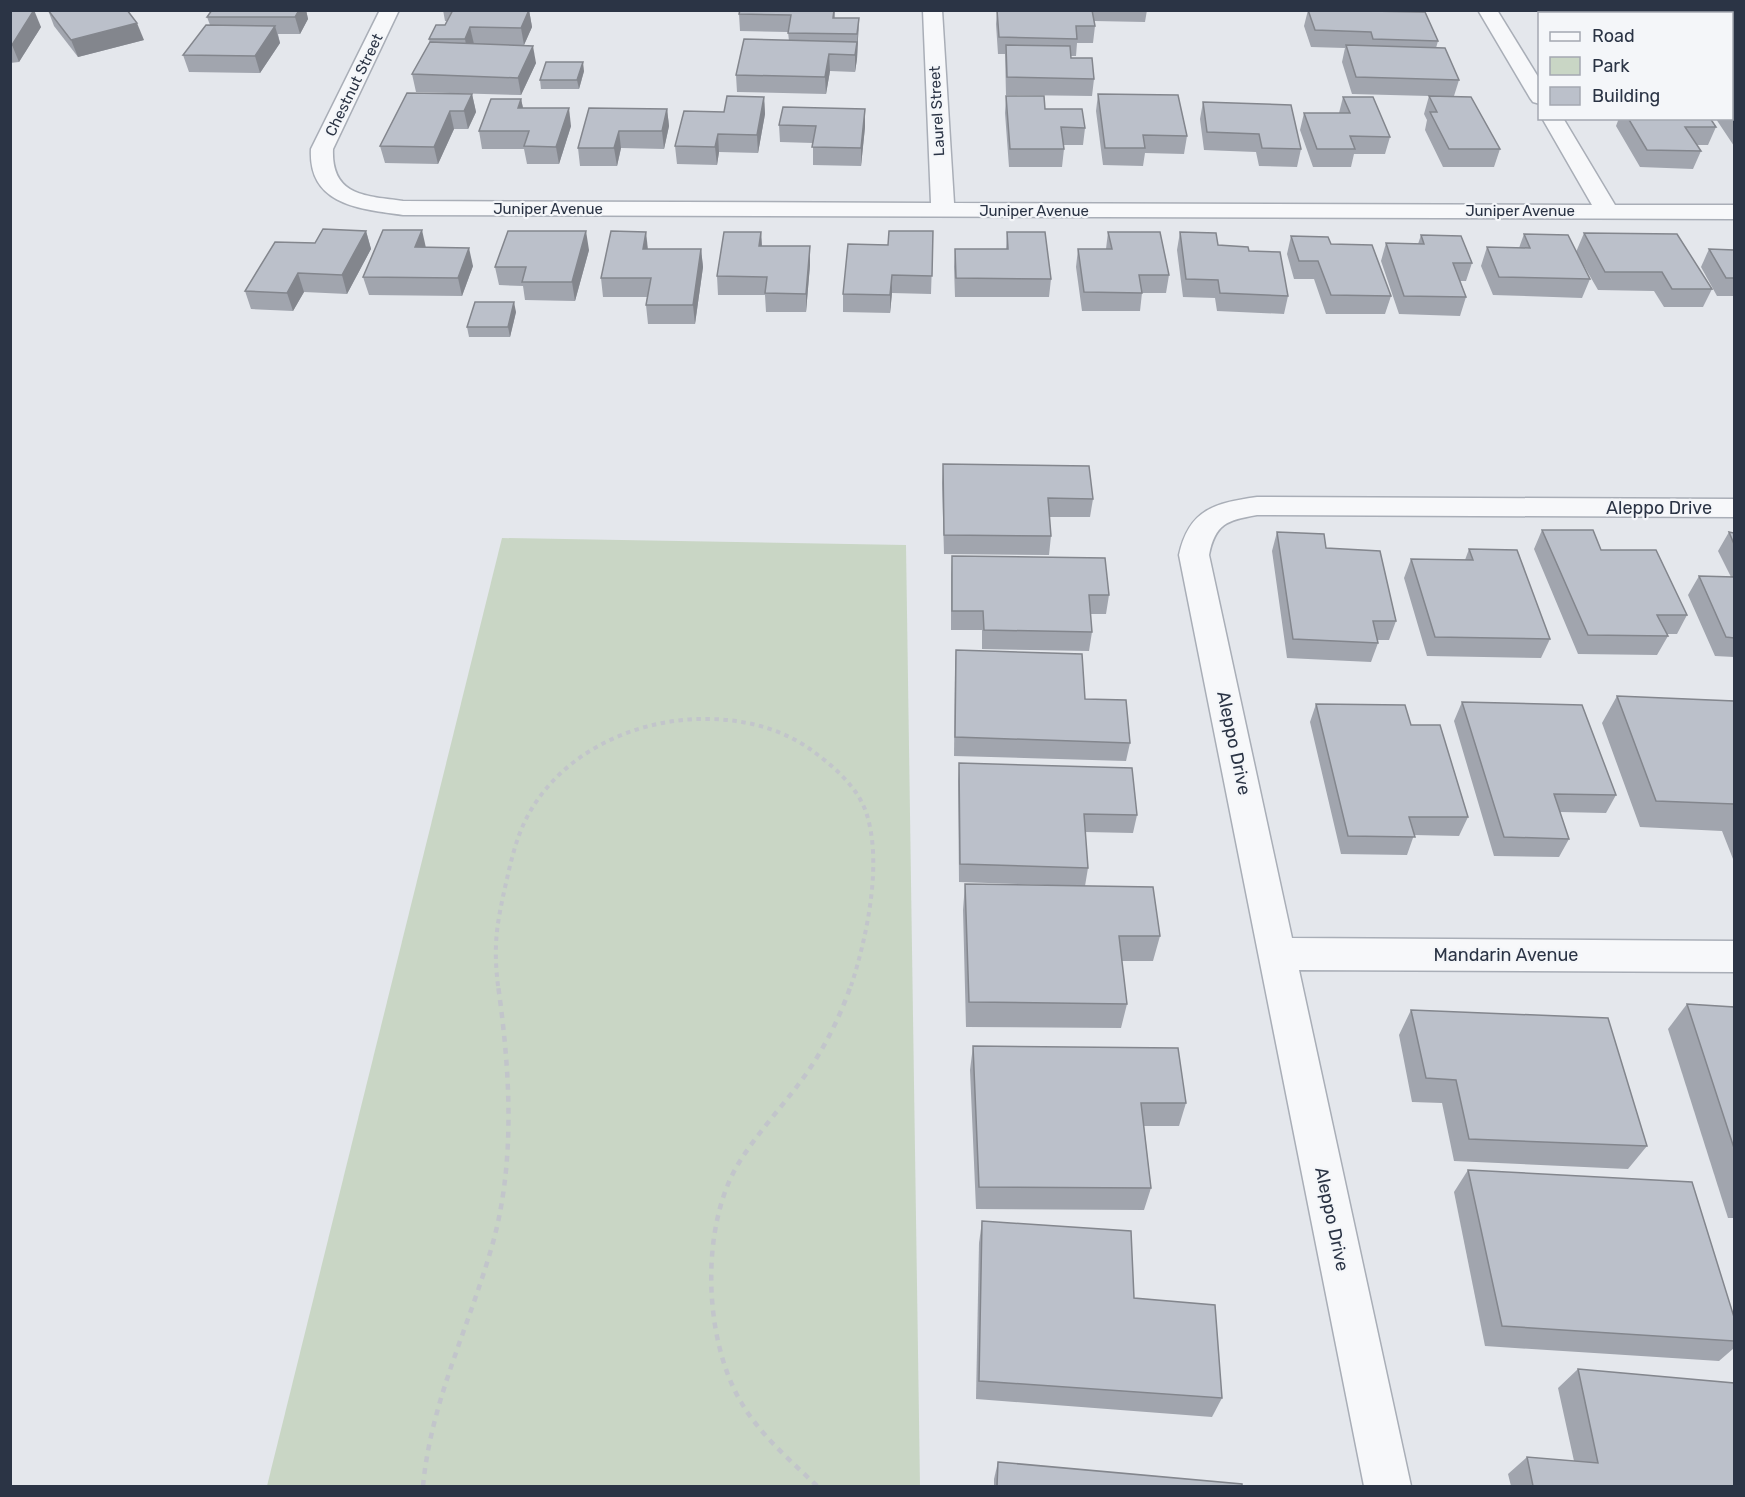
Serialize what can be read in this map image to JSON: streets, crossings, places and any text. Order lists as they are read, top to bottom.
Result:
{
  "streets": {
    "street": [
      "Chestnut Street",
      "Laurel Street",
      "Juniper Avenue",
      "Aleppo Drive",
      "Mandarin Avenue"
    ]
  },
  "crossings": [
    ["Chestnut Street", "Juniper Avenue"],
    ["Laurel Street", "Juniper Avenue"],
    ["Aleppo Drive", "Mandarin Avenue"]
  ],
  "legend": ["Road", "Park", "Building"]
}
